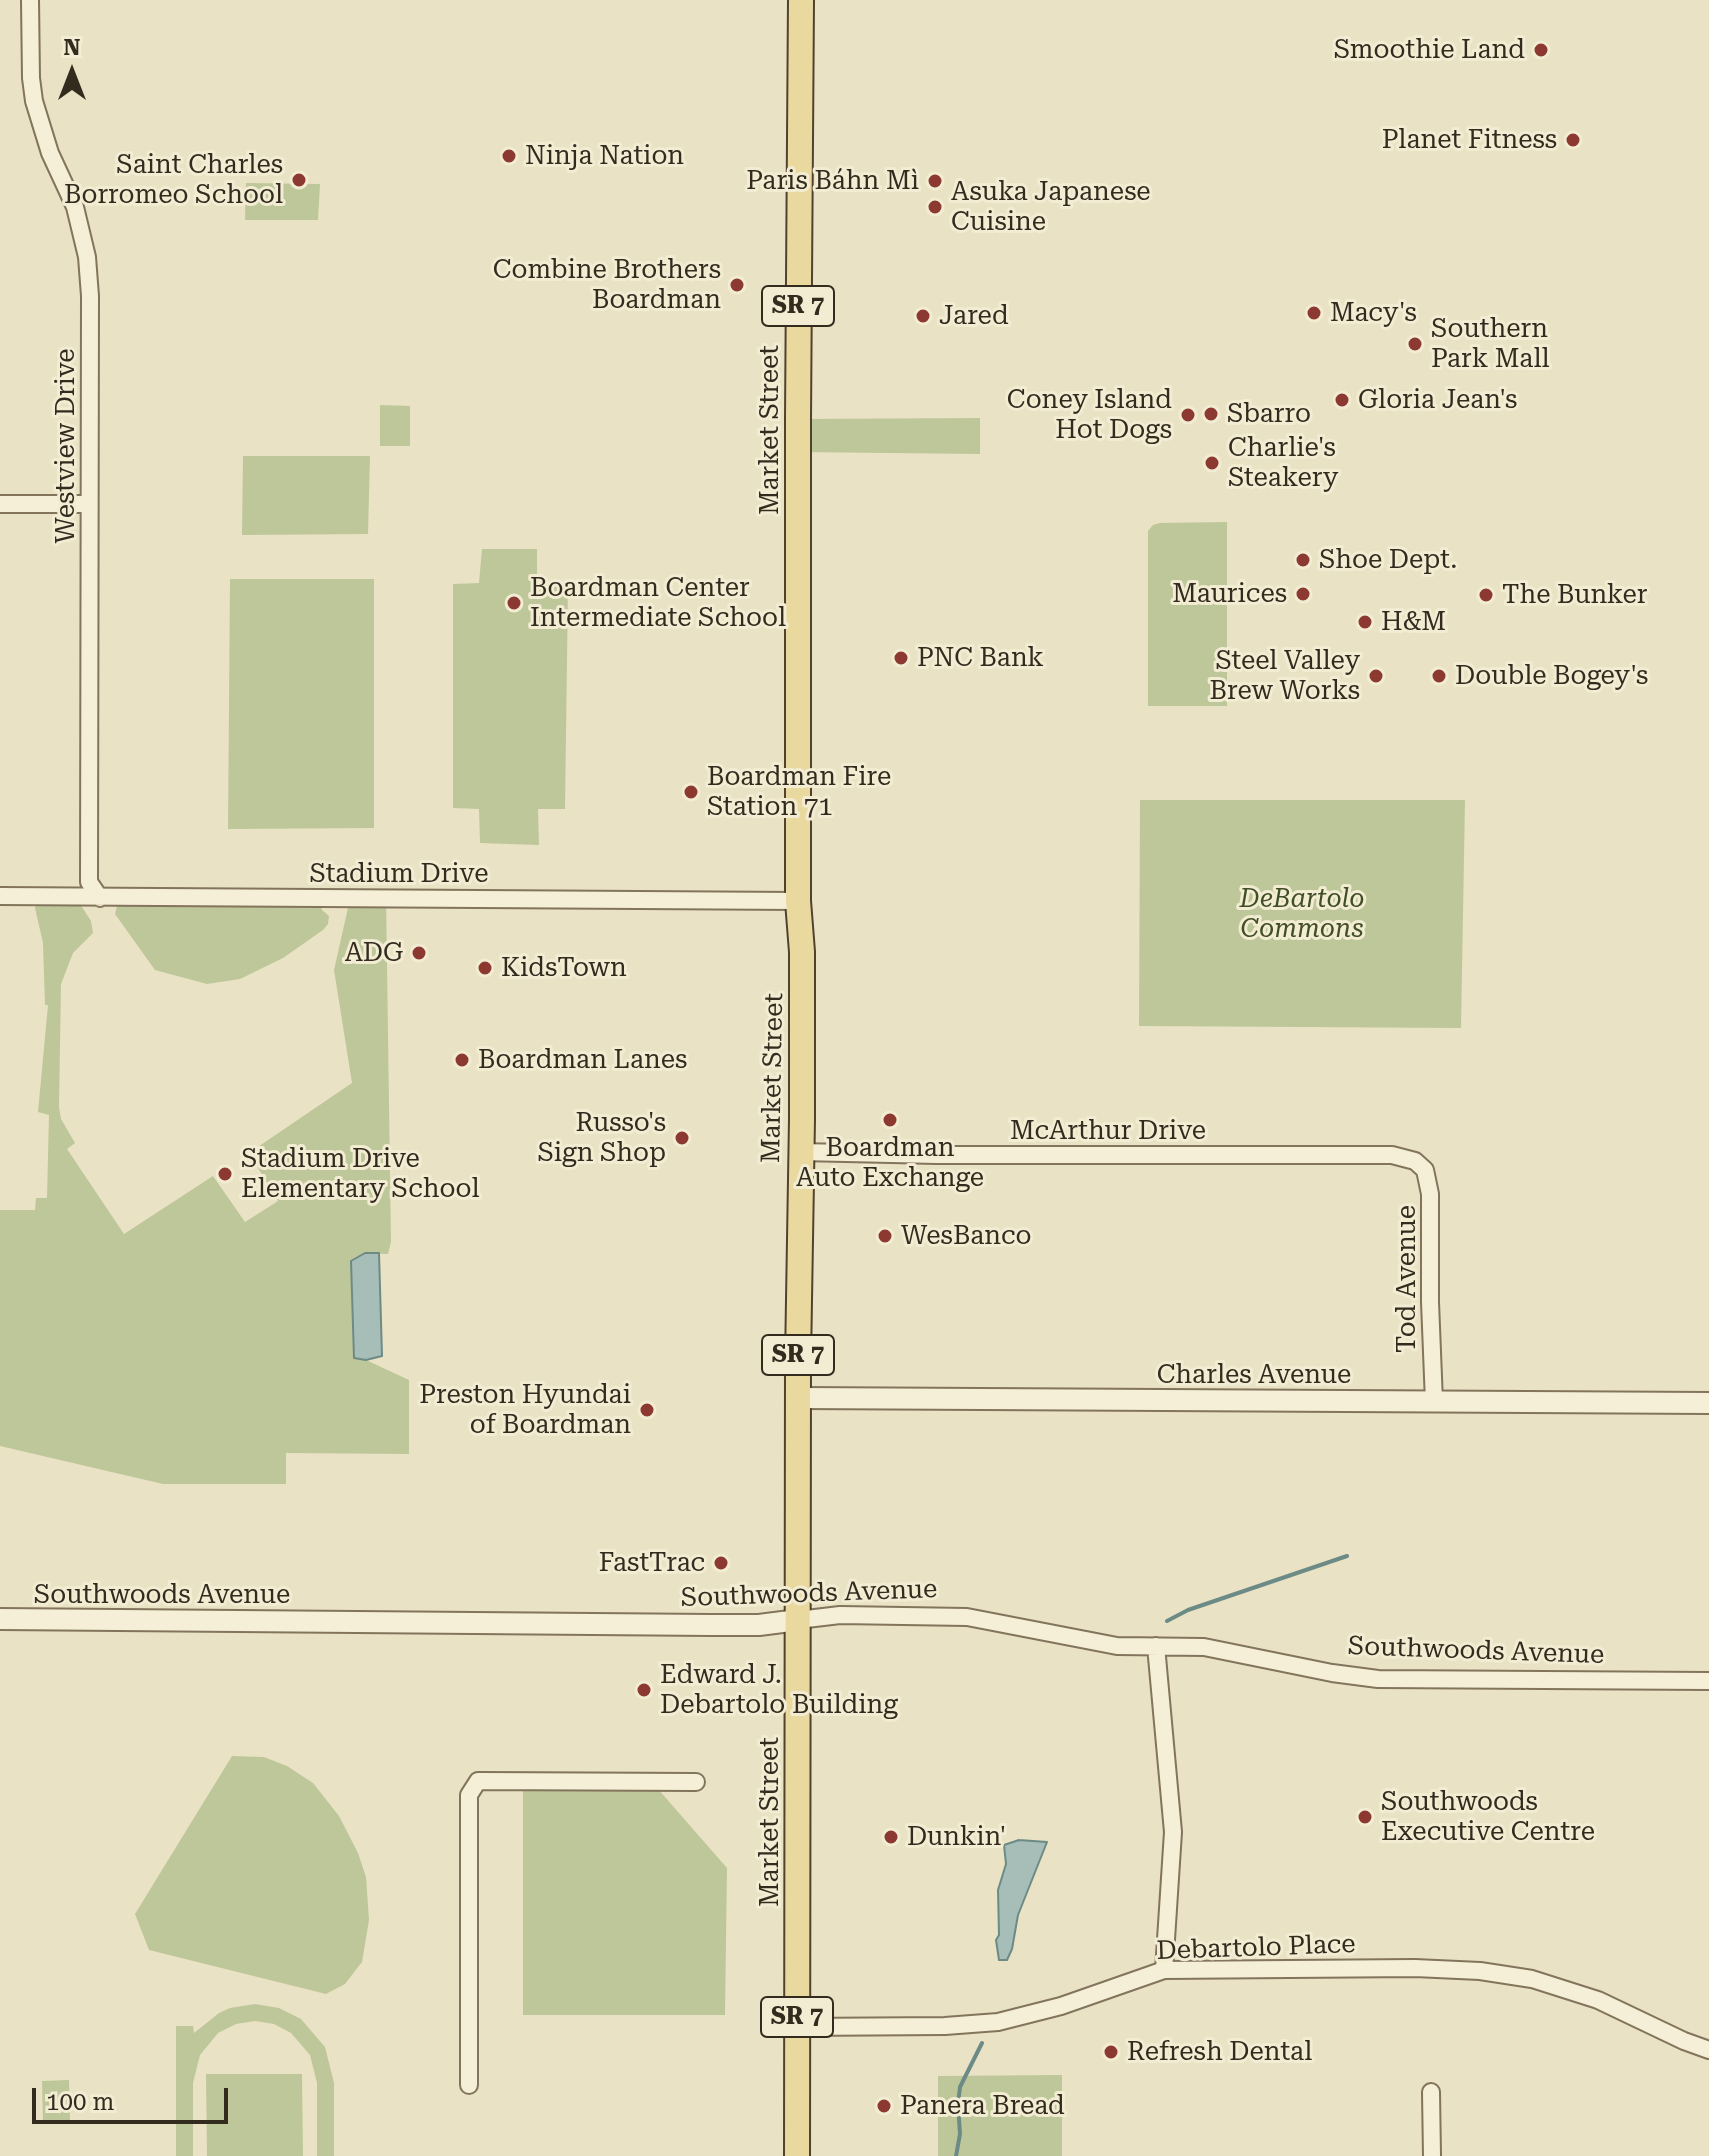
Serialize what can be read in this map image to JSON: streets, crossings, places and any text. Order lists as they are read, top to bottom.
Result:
{
  "streets": {
    "main road": ["SR 7", "Market Street"],
    "street": [
      "Westview Drive",
      "Stadium Drive",
      "McArthur Drive",
      "Tod Avenue",
      "Charles Avenue",
      "Southwoods Avenue",
      "Debartolo Place"
    ]
  },
  "crossings": [
    ["Market Street", "Stadium Drive"],
    ["Market Street", "McArthur Drive"],
    ["Market Street", "Charles Avenue"],
    ["Market Street", "Southwoods Avenue"],
    ["Market Street", "Debartolo Place"],
    ["Westview Drive", "Stadium Drive"],
    ["McArthur Drive", "Tod Avenue"],
    ["Tod Avenue", "Charles Avenue"]
  ],
  "parks": ["DeBartolo Commons"],
  "places": [
    "Smoothie Land",
    "Planet Fitness",
    "Ninja Nation",
    "Saint Charles Borromeo School",
    "Paris Báhn Mì",
    "Asuka Japanese Cuisine",
    "Combine Brothers Boardman",
    "Macy's",
    "Jared",
    "Southern Park Mall",
    "Gloria Jean's",
    "Sbarro",
    "Coney Island Hot Dogs",
    "Charlie's Steakery",
    "Shoe Dept.",
    "Maurices",
    "The Bunker",
    "Boardman Center Intermediate School",
    "H&M",
    "PNC Bank",
    "Steel Valley Brew Works",
    "Double Bogey's",
    "Boardman Fire Station 71",
    "ADG",
    "KidsTown",
    "Boardman Lanes",
    "Boardman Auto Exchange",
    "Russo's Sign Shop",
    "Stadium Drive Elementary School",
    "WesBanco",
    "Preston Hyundai of Boardman",
    "FastTrac",
    "Edward J. Debartolo Building",
    "Southwoods Executive Centre",
    "Dunkin'",
    "Refresh Dental",
    "Panera Bread"
  ],
  "scale_bar": "100 m",
  "north": "top"
}
